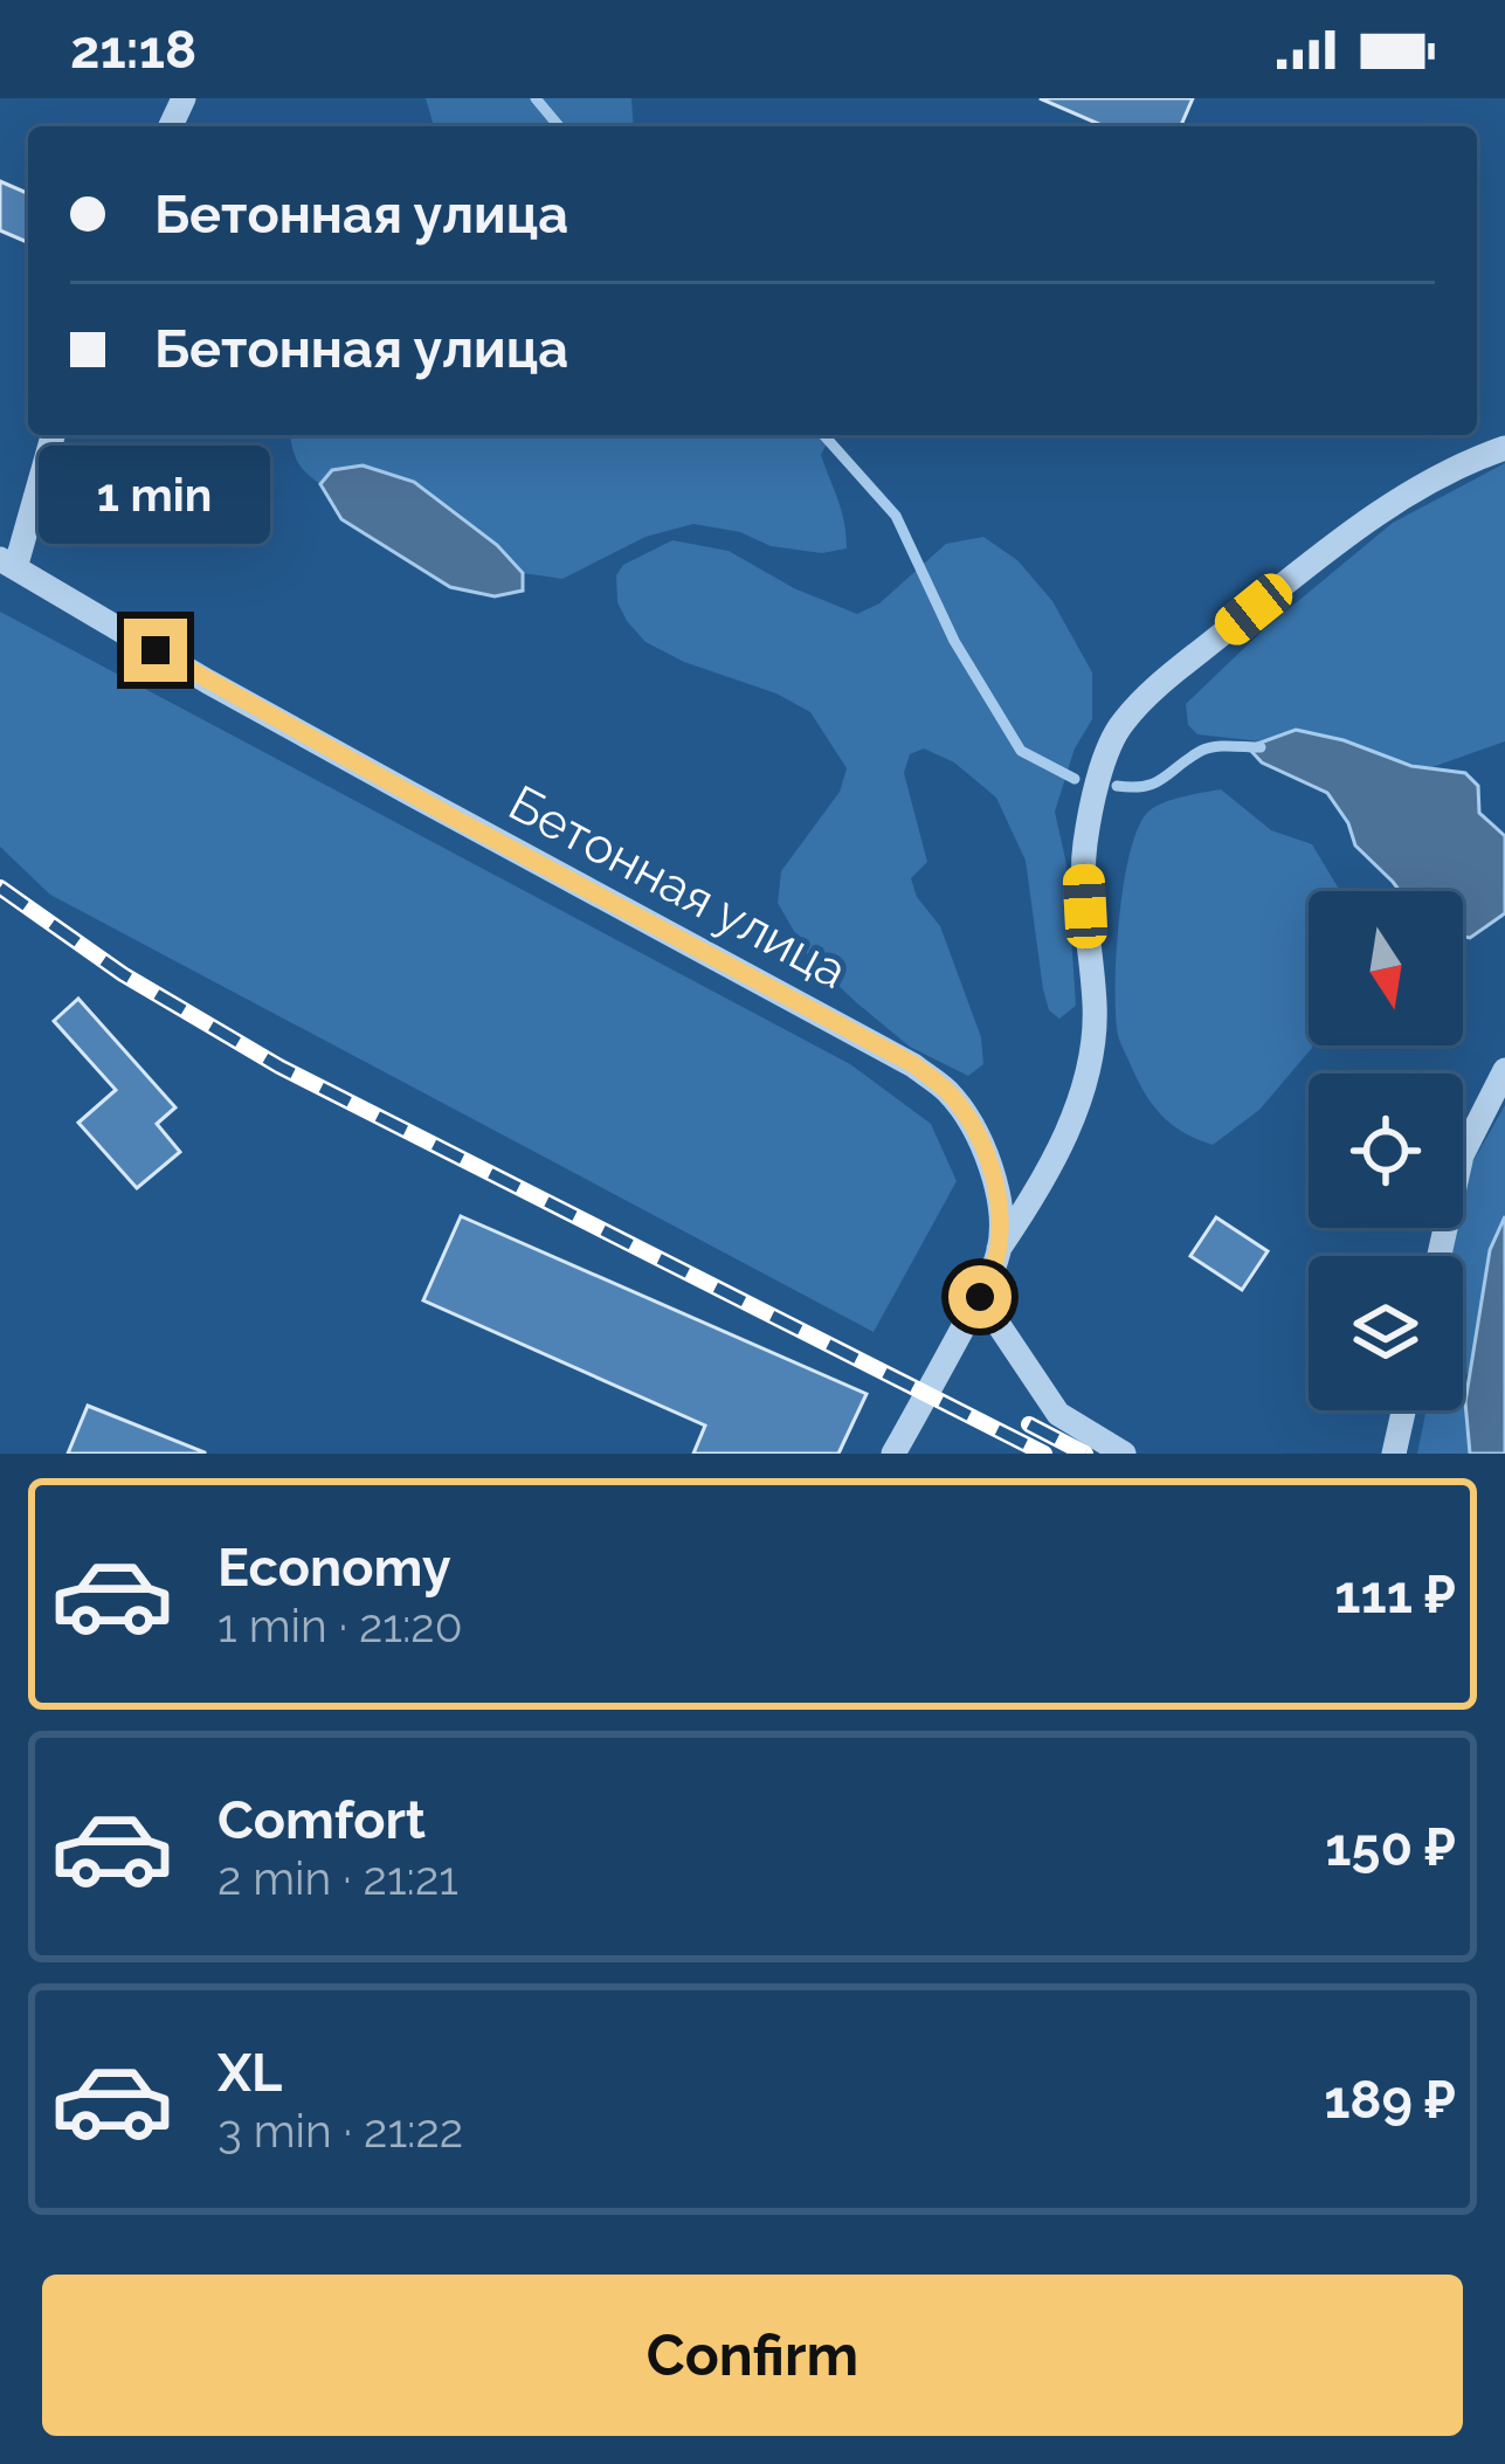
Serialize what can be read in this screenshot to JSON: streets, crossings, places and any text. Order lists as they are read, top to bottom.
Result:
{
  "streets": {
    "street": ["Бетонная улица"]
  },
  "north": "bottom",
  "page": {
    "status": "21:18",
    "banner": ["Бетонная улица", "Бетонная улица"],
    "bubble": "1 min",
    "list": [
      {
        "name": "Economy",
        "note": "1 min · 21:20",
        "value": "111 ₽"
      },
      {
        "name": "Comfort",
        "note": "2 min · 21:21",
        "value": "150 ₽"
      },
      {
        "name": "XL",
        "note": "3 min · 21:22",
        "value": "189 ₽"
      }
    ],
    "buttons": "Confirm"
  }
}
